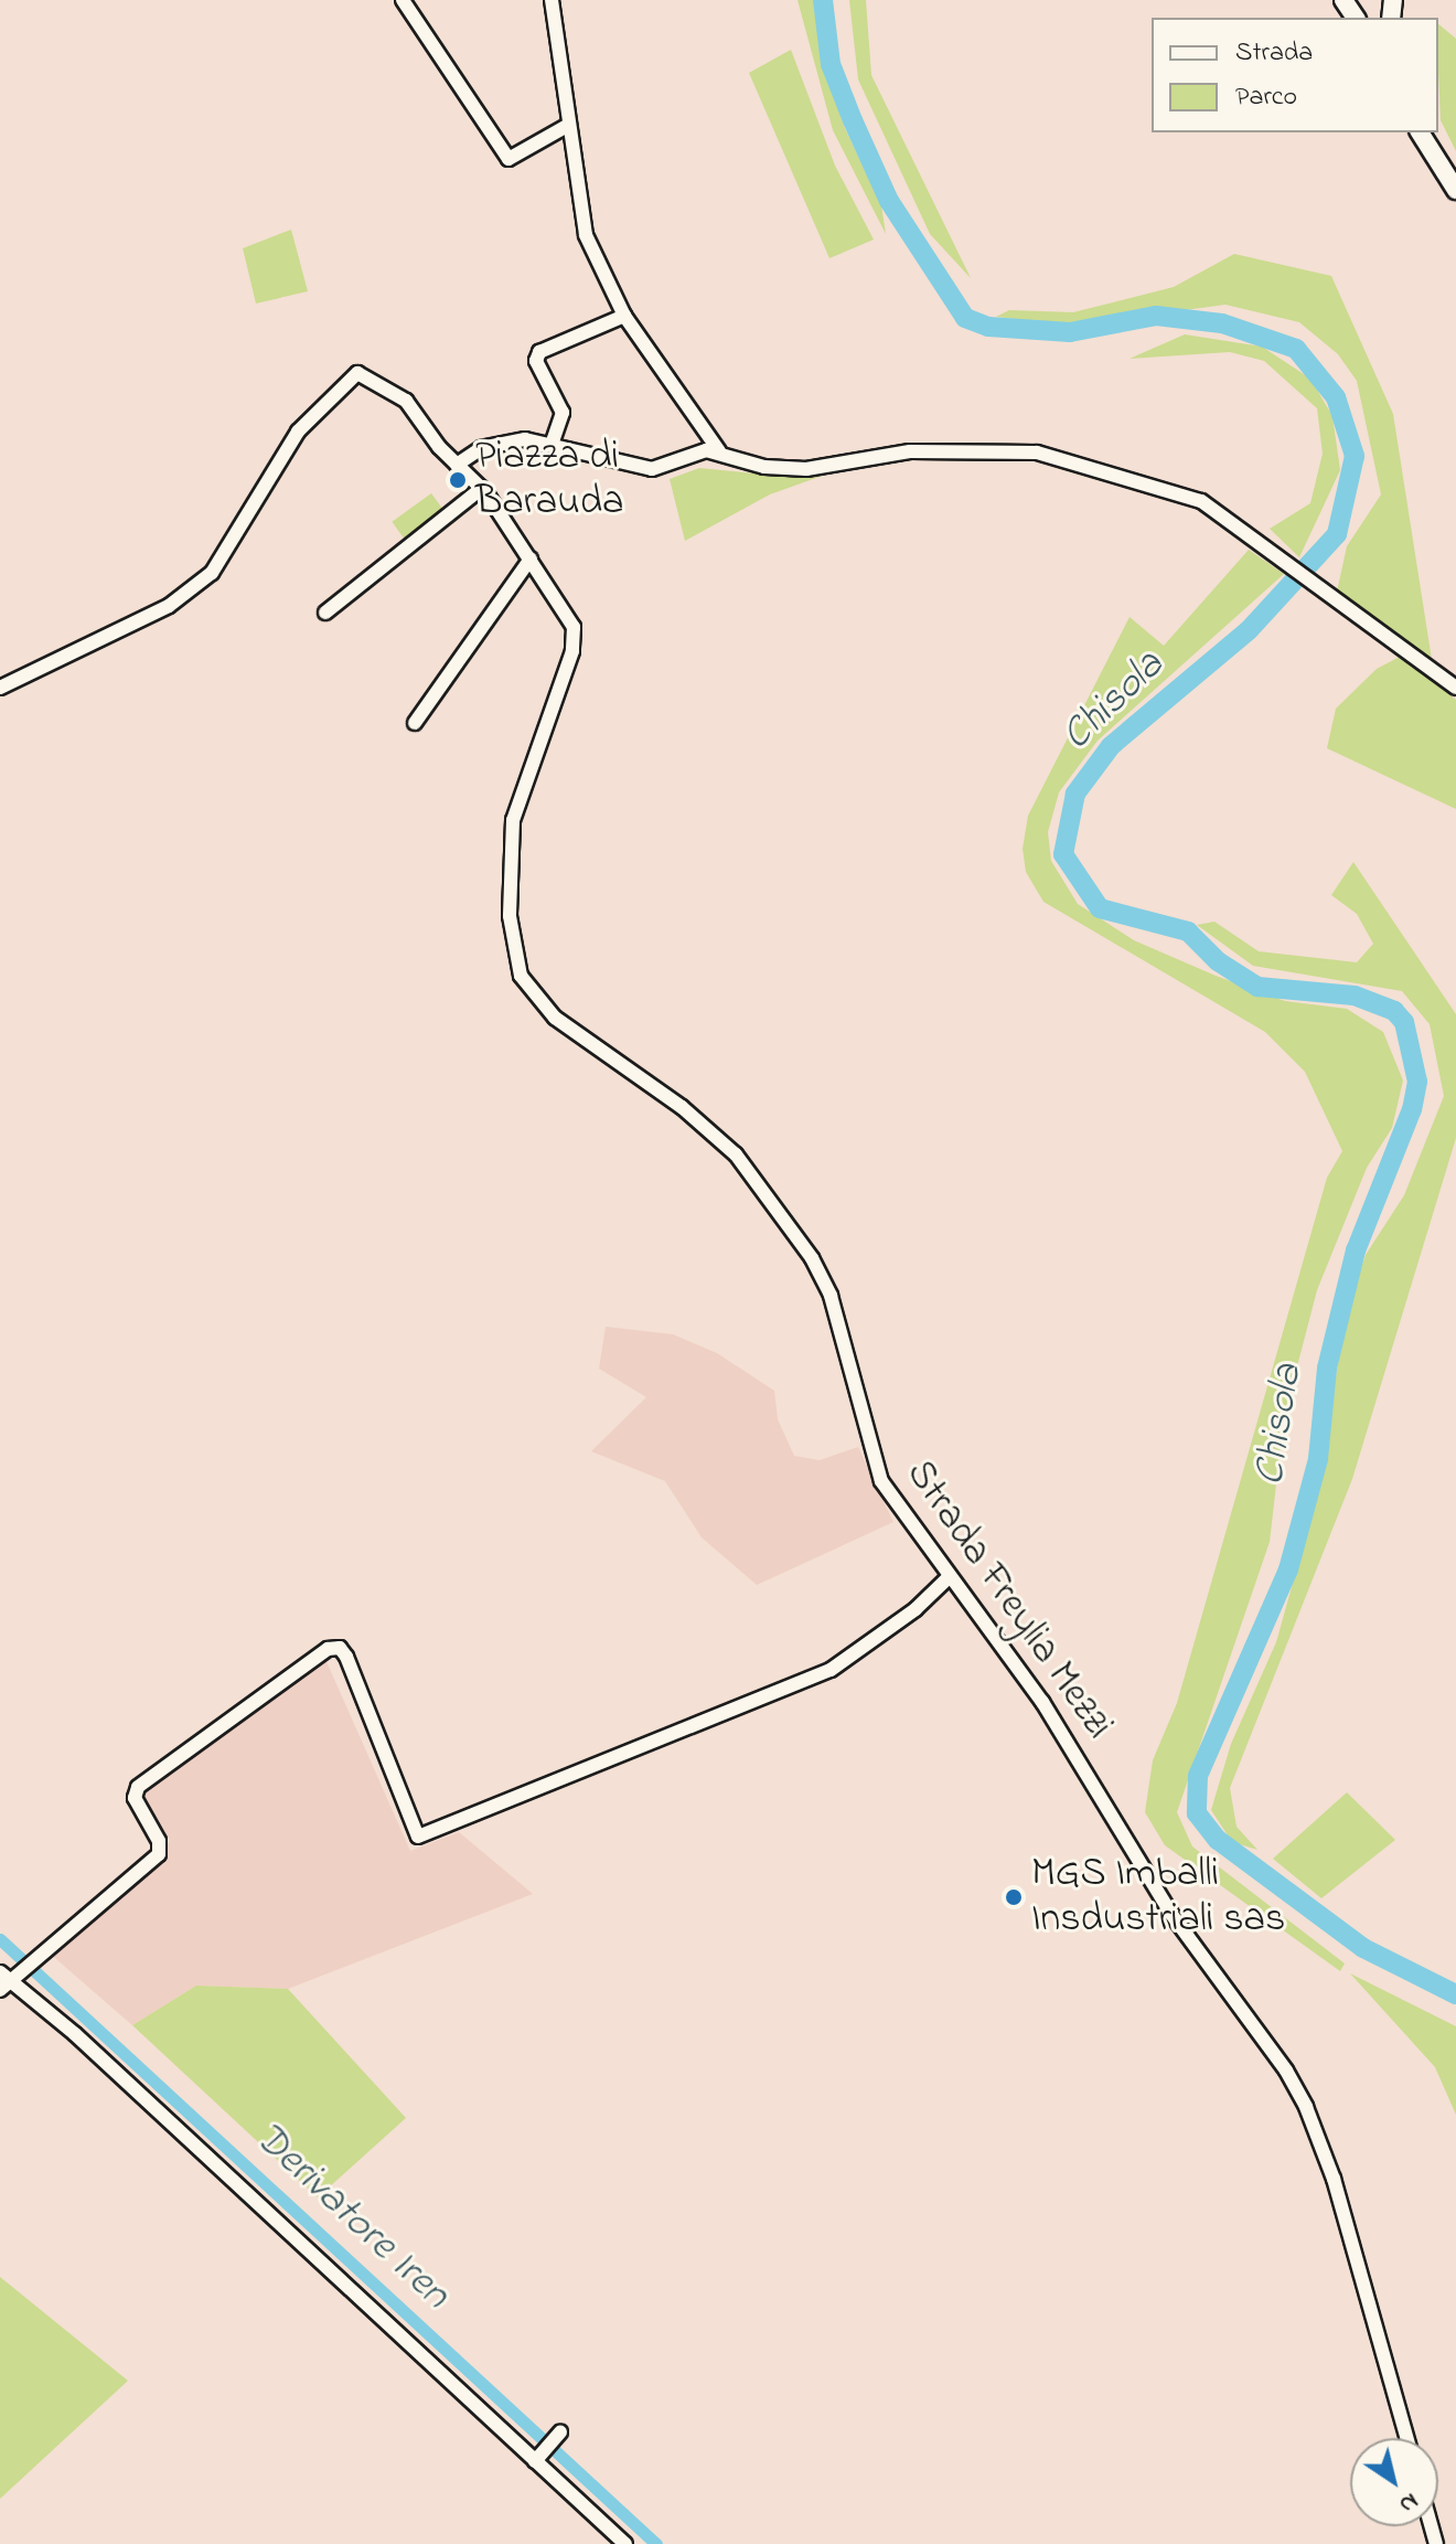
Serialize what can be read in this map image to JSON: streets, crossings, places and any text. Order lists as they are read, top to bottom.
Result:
{
  "streets": {
    "street": ["Strada Freylia Mezzi"]
  },
  "water": ["Chisola", "Derivatore Iren"],
  "places": ["Piazza di Barauda", "MGS Imballi Insdustriali sas"],
  "legend": ["Strada", "Parco"],
  "north": "bottom right"
}
